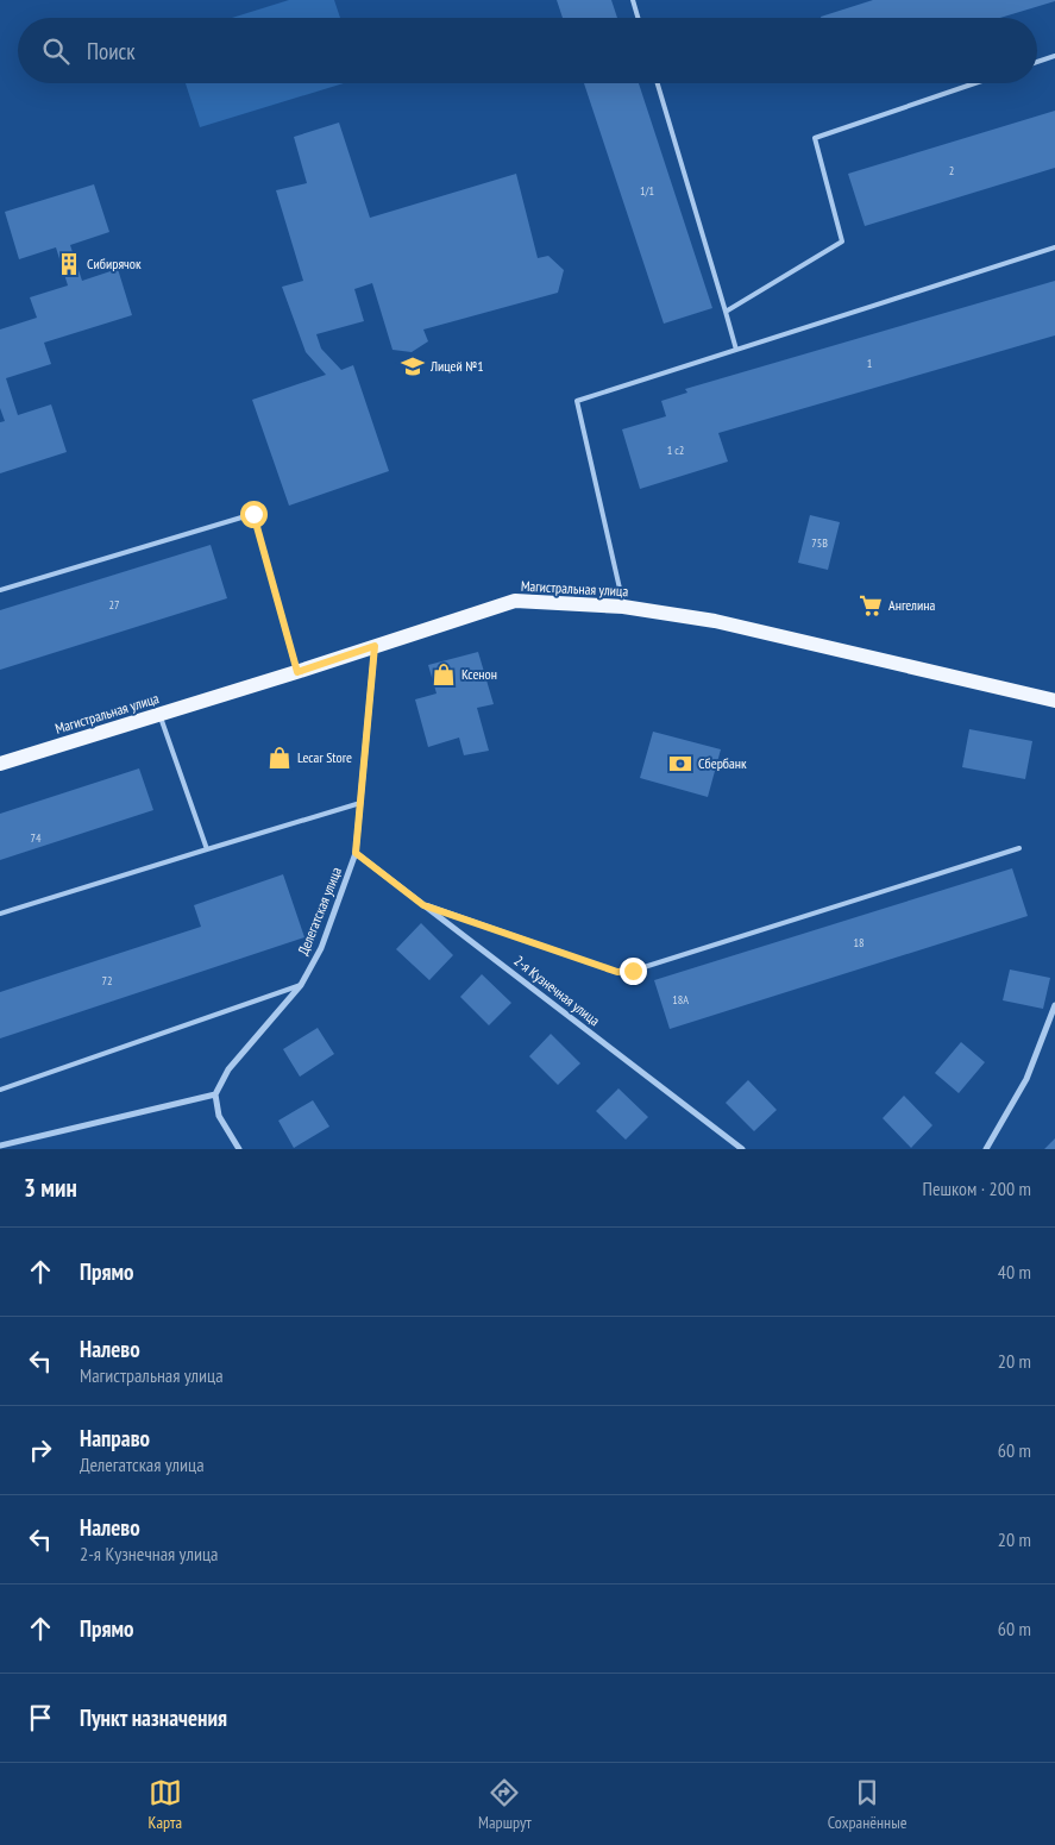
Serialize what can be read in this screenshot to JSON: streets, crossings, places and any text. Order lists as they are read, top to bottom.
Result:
{
  "streets": {
    "main road": ["Магистральная улица"],
    "street": ["Делегатская улица", "2-я Кузнечная улица"]
  },
  "crossings": [
    ["Магистральная улица", "Делегатская улица"],
    ["Делегатская улица", "2-я Кузнечная улица"]
  ],
  "places": {
    "building": ["Сибирячок"],
    "school or university": ["Лицей №1"],
    "supermarket": ["Ангелина"],
    "shop": ["Ксенон", "Lecar Store"],
    "bank": ["Сбербанк"]
  },
  "house_numbers": [
    "2",
    "1/1",
    "1",
    "1 с2",
    "75В",
    "27",
    "74",
    "18",
    "72",
    "18А"
  ],
  "page": {
    "search": "Поиск",
    "heading": ["3 мин", "Пешком · 200 m"],
    "list": [
      ["Прямо", "40 m"],
      ["Налево", "Магистральная улица", "20 m"],
      ["Направо", "Делегатская улица", "60 m"],
      ["Налево", "2-я Кузнечная улица", "20 m"],
      ["Прямо", "60 m"],
      "Пункт назначения"
    ],
    "nav": ["Карта", "Маршрут", "Сохранённые"]
  }
}
